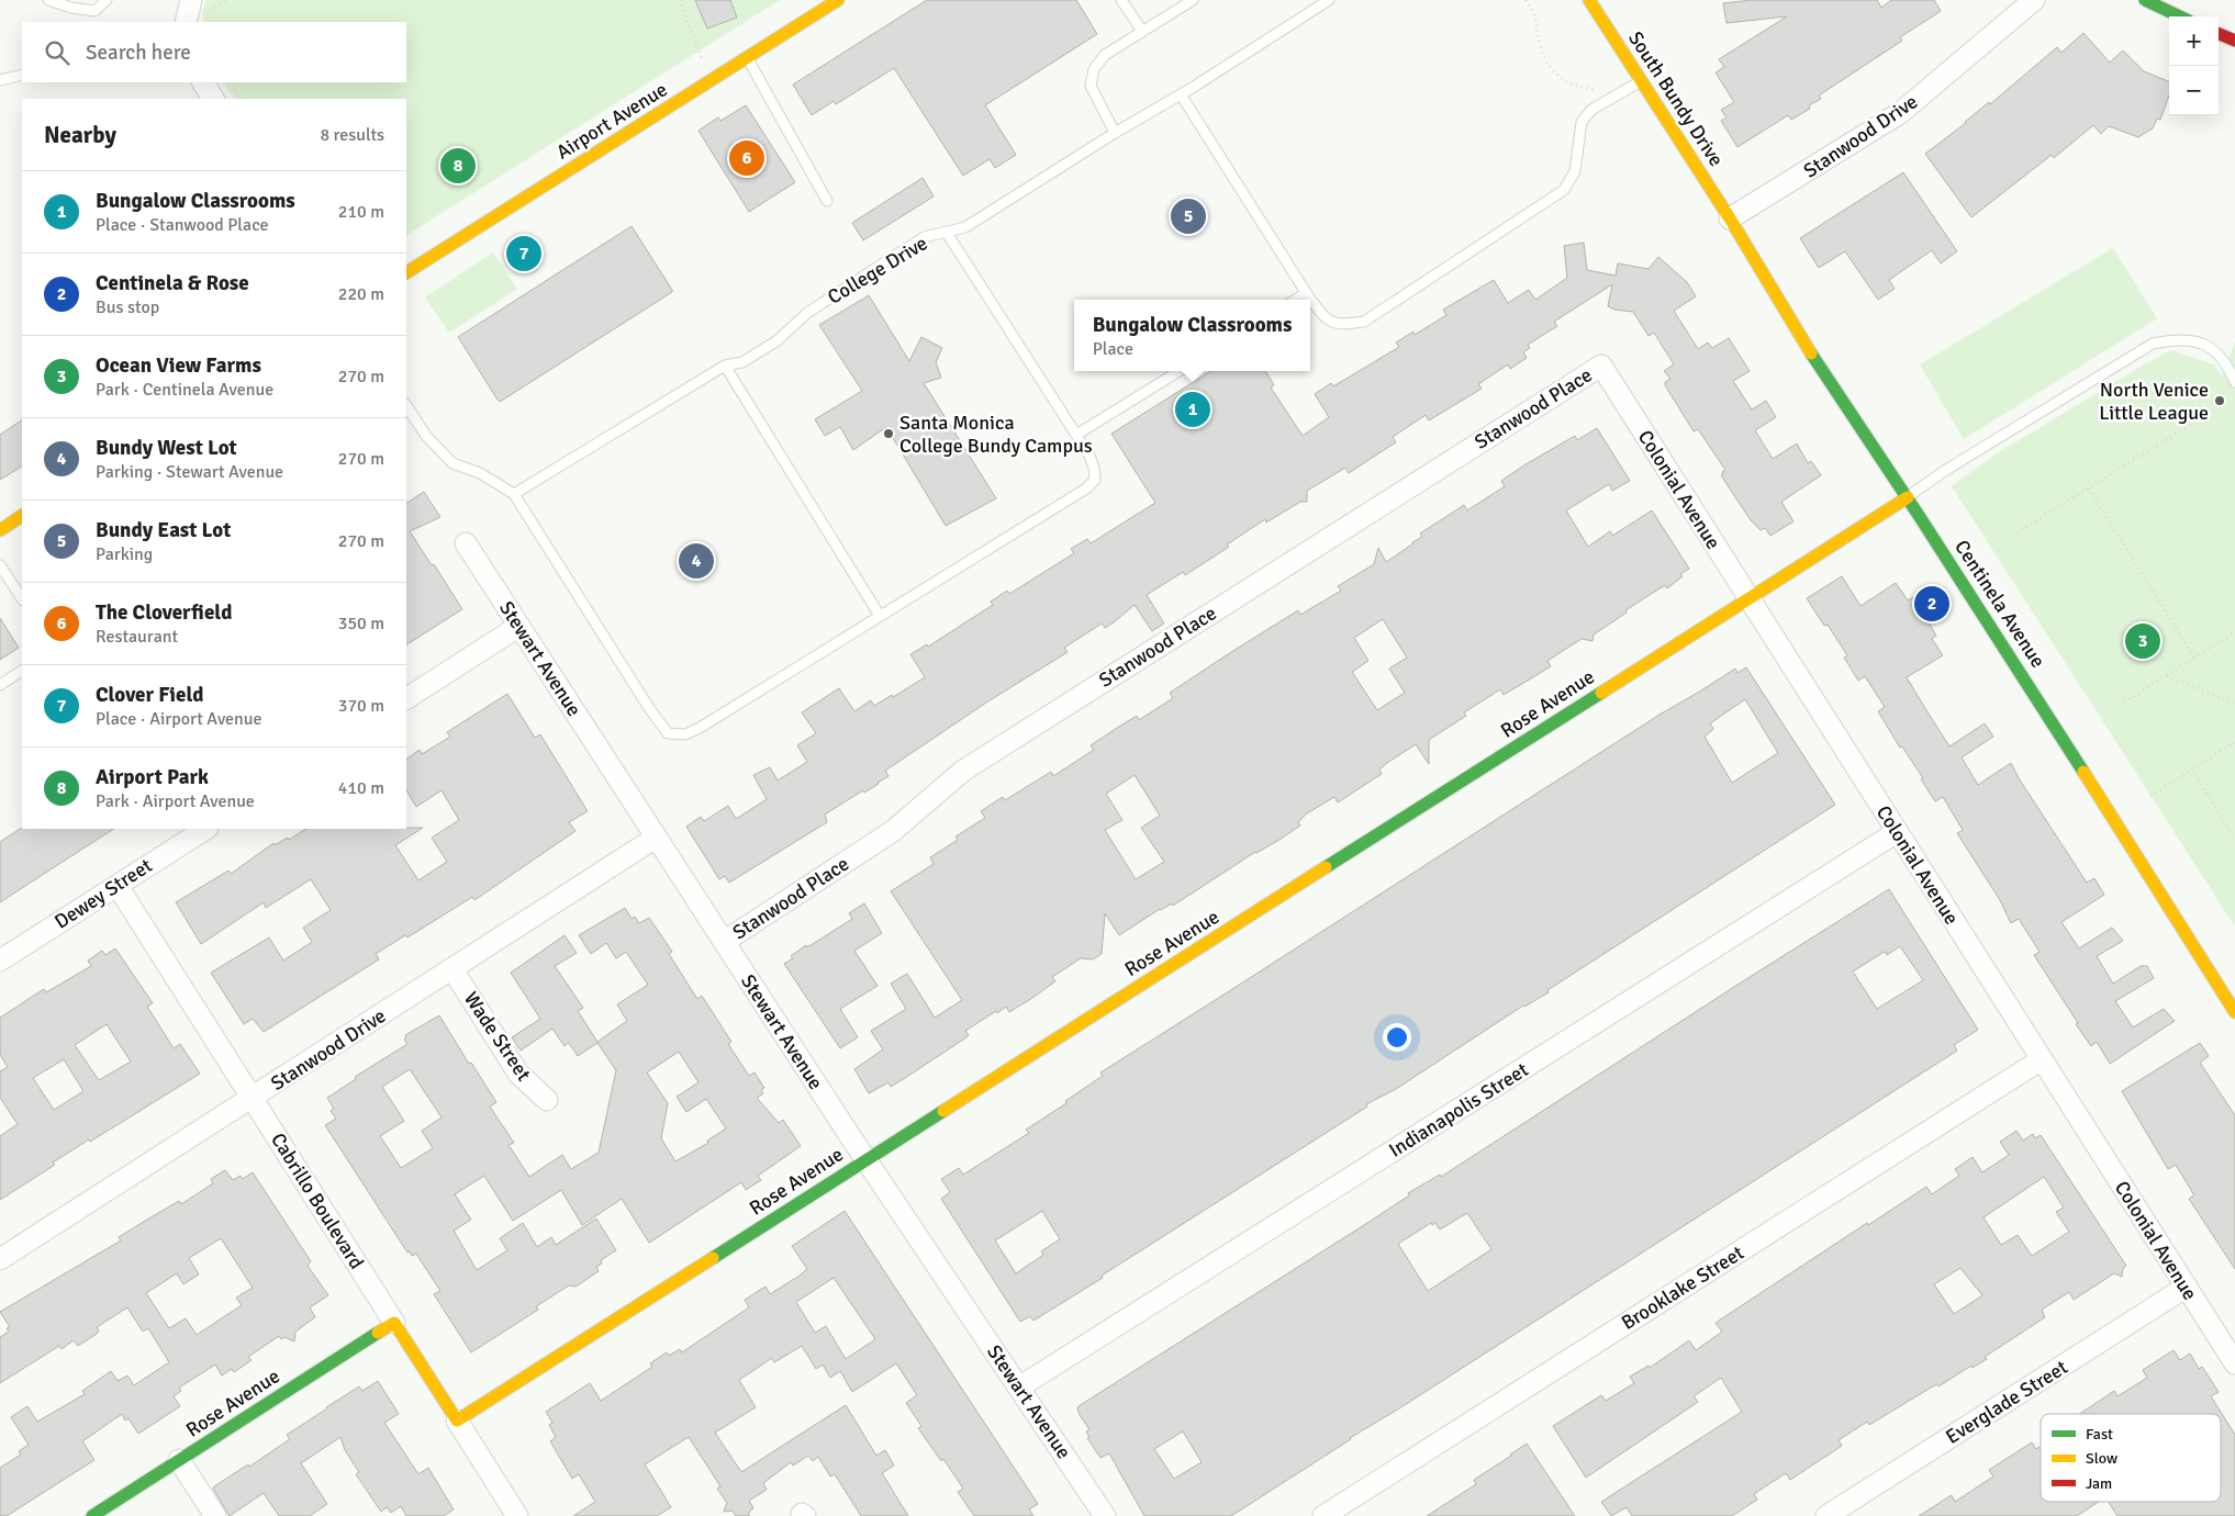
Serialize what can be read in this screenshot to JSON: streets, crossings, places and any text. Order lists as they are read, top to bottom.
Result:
{
  "streets": {
    "street": [
      "South Bundy Drive",
      "Airport Avenue",
      "Stanwood Drive",
      "Stanwood Place",
      "Colonial Avenue",
      "Centinela Avenue",
      "Stewart Avenue",
      "Rose Avenue",
      "Dewey Street",
      "Wade Street",
      "Indianapolis Street",
      "Cabrillo Boulevard",
      "Brooklake Street",
      "Everglade Street"
    ],
    "lane": ["College Drive"]
  },
  "crossings": [
    ["South Bundy Drive", "Stanwood Drive"],
    ["South Bundy Drive", "Centinela Avenue"],
    ["Stanwood Drive", "Centinela Avenue"],
    ["Stanwood Drive", "Stewart Avenue"],
    ["Stanwood Drive", "Wade Street"],
    ["Stanwood Drive", "Cabrillo Boulevard"],
    ["Stanwood Place", "Colonial Avenue"],
    ["Stanwood Place", "Stewart Avenue"],
    ["Colonial Avenue", "Rose Avenue"],
    ["Colonial Avenue", "Indianapolis Street"],
    ["Colonial Avenue", "Brooklake Street"],
    ["Colonial Avenue", "Everglade Street"],
    ["Centinela Avenue", "Rose Avenue"],
    ["Stewart Avenue", "Rose Avenue"],
    ["Stewart Avenue", "Indianapolis Street"],
    ["Rose Avenue", "Cabrillo Boulevard"],
    ["Dewey Street", "Cabrillo Boulevard"]
  ],
  "places": ["North Venice Little League", "Santa Monica College Bundy Campus"],
  "legend": ["Fast", "Slow", "Jam"],
  "page": {
    "map_buttons": ["+", "−"],
    "search": "Search here",
    "heading": ["Nearby", "8 results"],
    "pins": [
      "6",
      "8",
      "5",
      "7",
      "1",
      "4",
      "2",
      "3"
    ],
    "list": [
      {
        "mark": "1",
        "name": "Bungalow Classrooms",
        "note": "Place · Stanwood Place",
        "value": "210 m"
      },
      {
        "mark": "2",
        "name": "Centinela & Rose",
        "note": "Bus stop",
        "value": "220 m"
      },
      {
        "mark": "3",
        "name": "Ocean View Farms",
        "note": "Park · Centinela Avenue",
        "value": "270 m"
      },
      {
        "mark": "4",
        "name": "Bundy West Lot",
        "note": "Parking · Stewart Avenue",
        "value": "270 m"
      },
      {
        "mark": "5",
        "name": "Bundy East Lot",
        "note": "Parking",
        "value": "270 m"
      },
      {
        "mark": "6",
        "name": "The Cloverfield",
        "note": "Restaurant",
        "value": "350 m"
      },
      {
        "mark": "7",
        "name": "Clover Field",
        "note": "Place · Airport Avenue",
        "value": "370 m"
      },
      {
        "mark": "8",
        "name": "Airport Park",
        "note": "Park · Airport Avenue",
        "value": "410 m"
      }
    ],
    "popup": ["Bungalow Classrooms", "Place"]
  }
}
